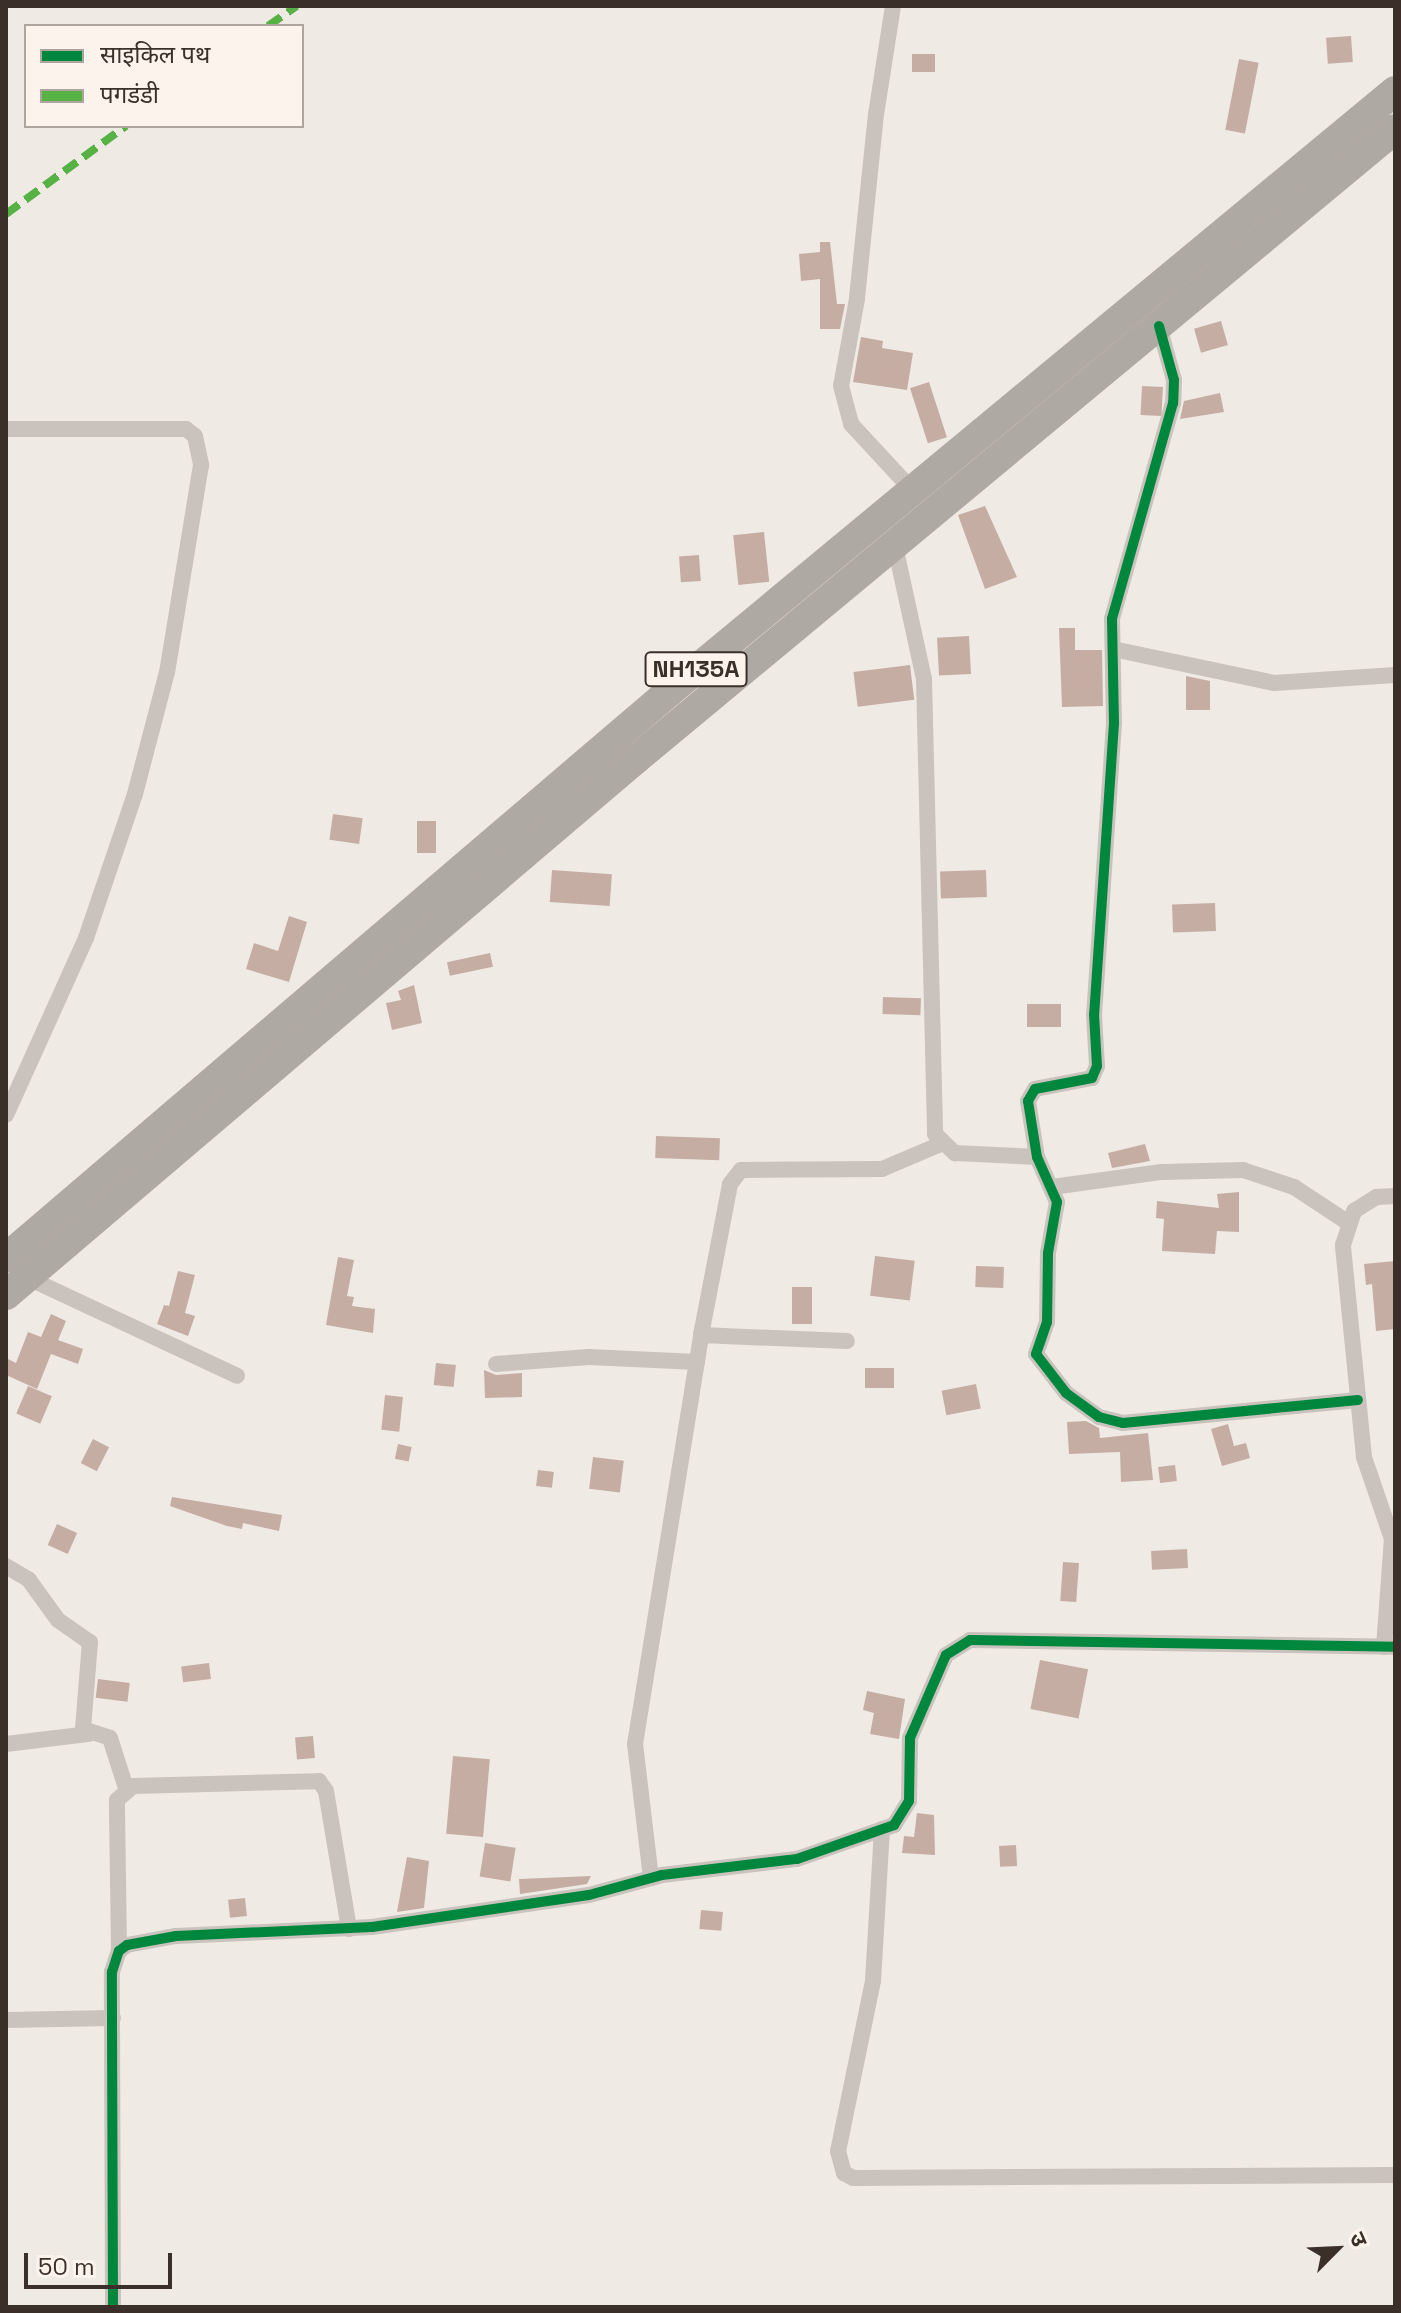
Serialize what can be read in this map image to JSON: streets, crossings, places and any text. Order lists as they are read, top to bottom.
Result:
{
  "streets": {
    "highway": ["NH135A"]
  },
  "legend": ["साइकिल पथ", "पगडंडी"],
  "scale_bar": "50 m",
  "north": "top right"
}
